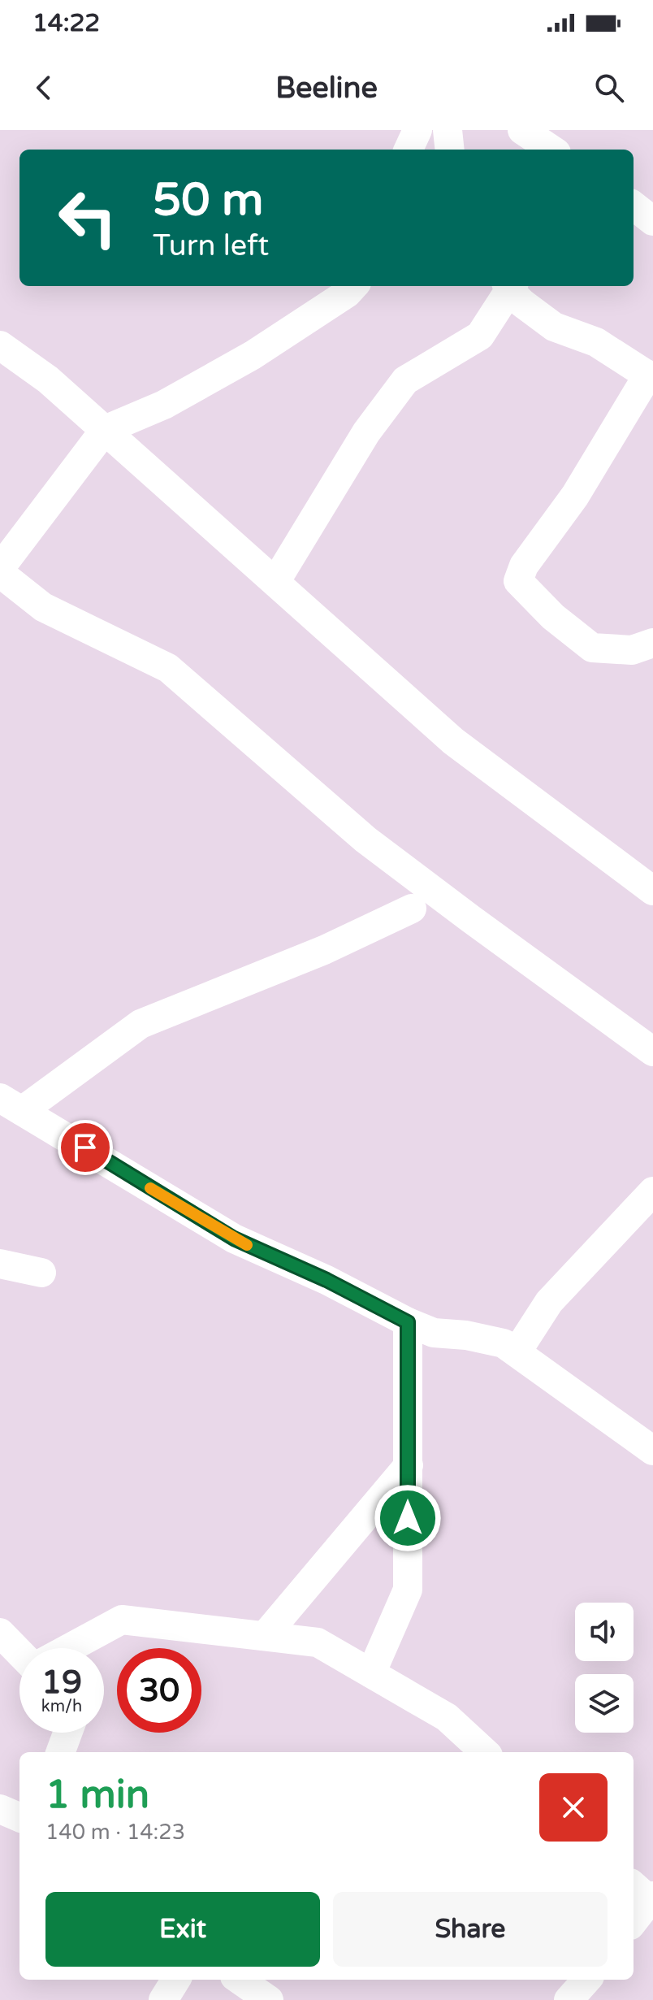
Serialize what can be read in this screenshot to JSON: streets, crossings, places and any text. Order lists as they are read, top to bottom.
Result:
{
  "page": {
    "status": "14:22",
    "header": "Beeline",
    "turn": ["50 m", "Turn left"],
    "speed": "19 km/h",
    "limit": "30",
    "heading": ["1 min", "140 m · 14:23"],
    "buttons": ["Exit", "Share"]
  }
}
